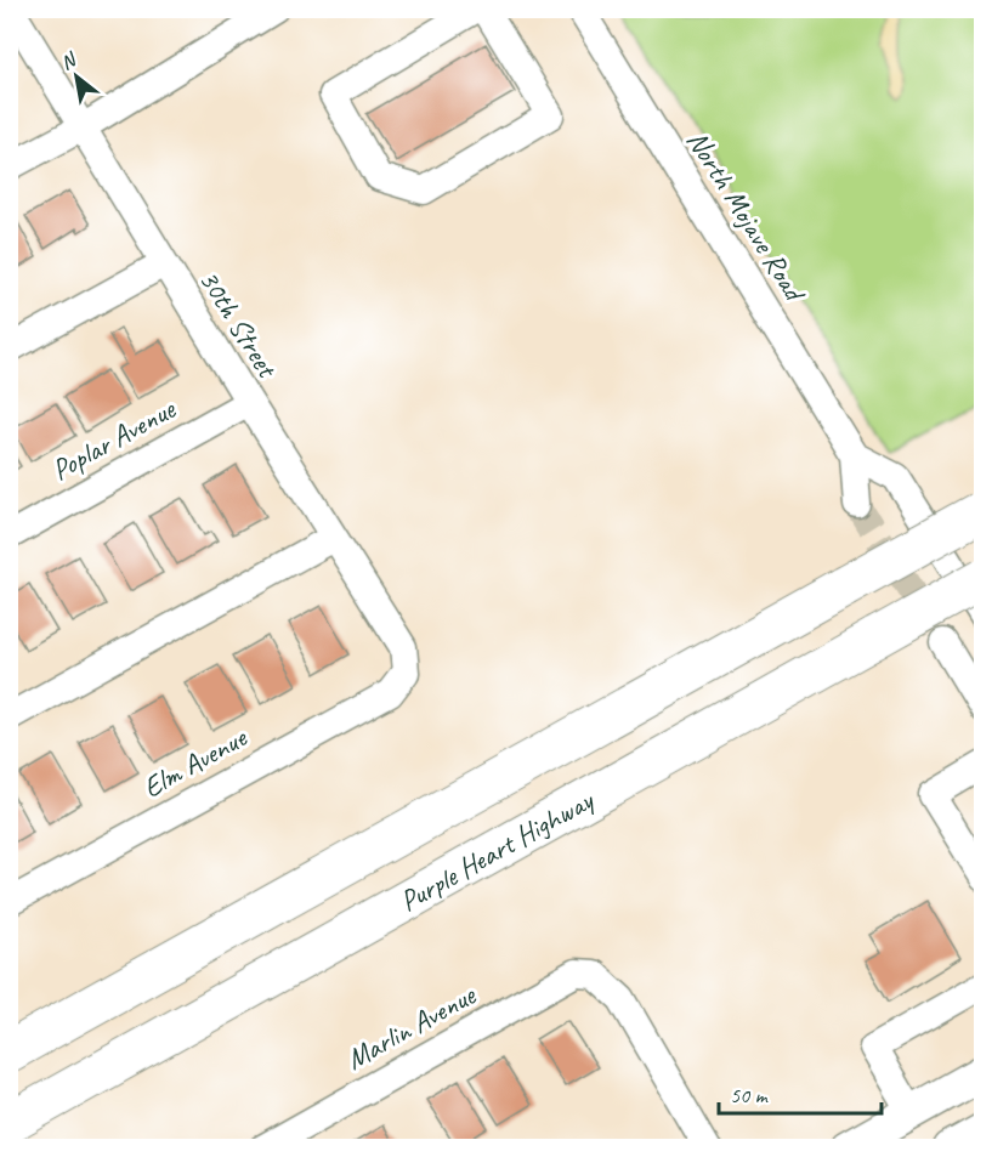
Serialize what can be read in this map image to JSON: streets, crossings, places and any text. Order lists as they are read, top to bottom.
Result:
{
  "streets": {
    "highway": ["Purple Heart Highway"],
    "street": [
      "North Mojave Road",
      "30th Street",
      "Poplar Avenue",
      "Elm Avenue",
      "Marlin Avenue"
    ]
  },
  "crossings": [
    ["30th Street", "Poplar Avenue"],
    ["30th Street", "Elm Avenue"]
  ],
  "scale_bar": "50 m",
  "north": "top left"
}
